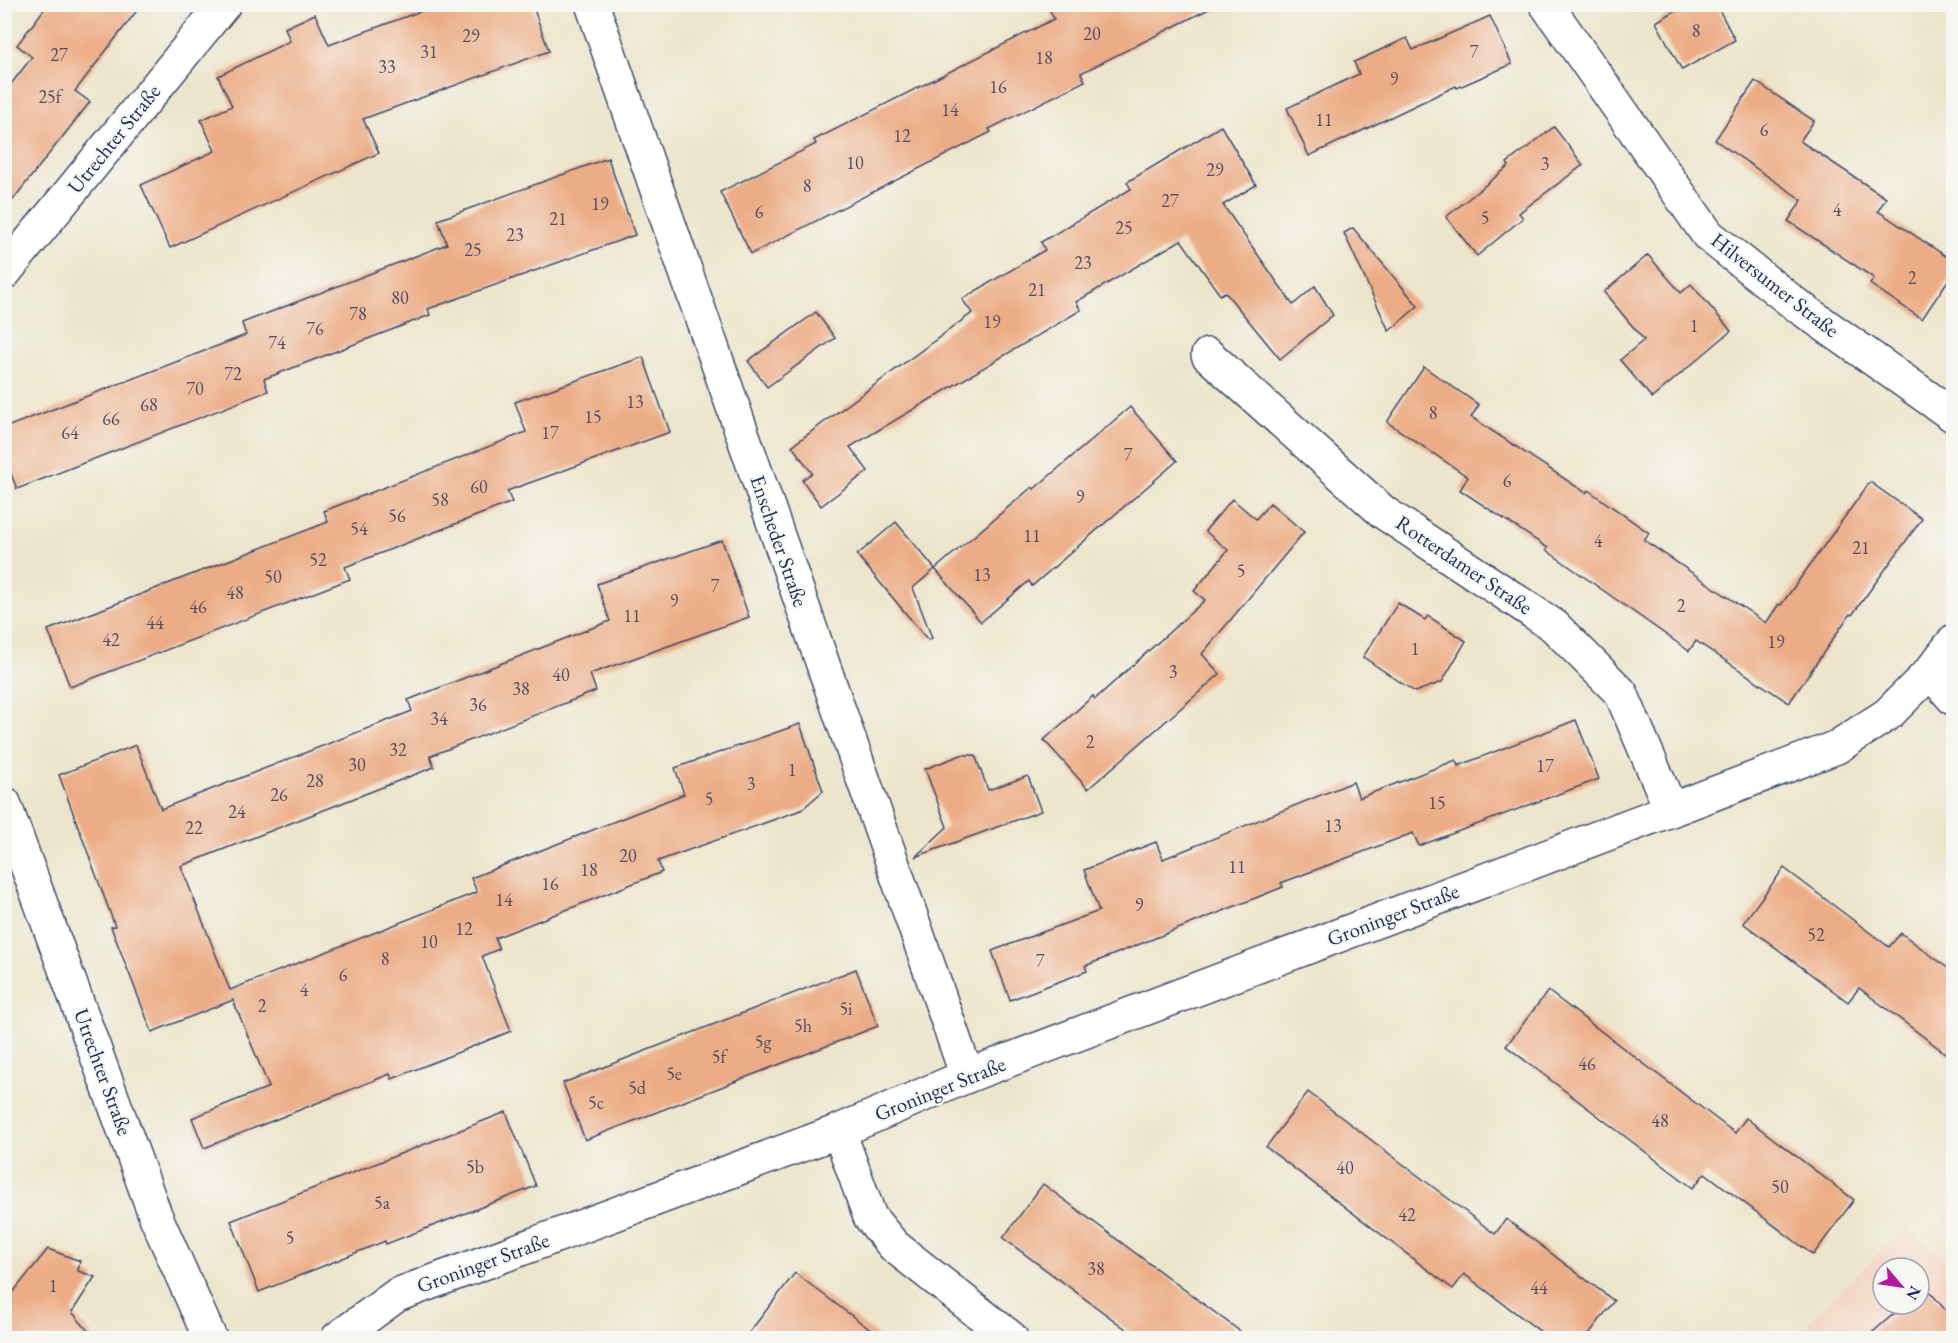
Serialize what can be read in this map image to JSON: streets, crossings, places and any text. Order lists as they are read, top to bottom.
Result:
{
  "streets": {
    "street": [
      "Utrechter Straße",
      "Hilversumer Straße",
      "Enscheder Straße",
      "Rotterdamer Straße",
      "Groninger Straße"
    ]
  },
  "crossings": [
    ["Enscheder Straße", "Groninger Straße"],
    ["Rotterdamer Straße", "Groninger Straße"]
  ],
  "house_numbers": [
    "8",
    "20",
    "29",
    "31",
    "7",
    "27",
    "18",
    "33",
    "9",
    "16",
    "25f",
    "14",
    "11",
    "6",
    "12",
    "10",
    "3",
    "29",
    "8",
    "27",
    "19",
    "4",
    "6",
    "5",
    "21",
    "25",
    "23",
    "25",
    "23",
    "2",
    "21",
    "80",
    "78",
    "19",
    "1",
    "76",
    "74",
    "72",
    "70",
    "13",
    "68",
    "8",
    "15",
    "66",
    "64",
    "17",
    "7",
    "6",
    "60",
    "9",
    "58",
    "56",
    "54",
    "11",
    "4",
    "21",
    "52",
    "5",
    "13",
    "50",
    "7",
    "48",
    "9",
    "2",
    "46",
    "11",
    "44",
    "42",
    "19",
    "1",
    "3",
    "40",
    "38",
    "36",
    "34",
    "2",
    "32",
    "30",
    "17",
    "1",
    "28",
    "3",
    "26",
    "5",
    "15",
    "24",
    "13",
    "22",
    "20",
    "11",
    "18",
    "16",
    "14",
    "9",
    "12",
    "52",
    "10",
    "8",
    "7",
    "6",
    "4",
    "2",
    "5i",
    "5h",
    "5g",
    "5f",
    "46",
    "5e",
    "5d",
    "5c",
    "48",
    "5b",
    "40",
    "50",
    "5a",
    "42",
    "5",
    "38",
    "1",
    "44"
  ],
  "north": "bottom right"
}
